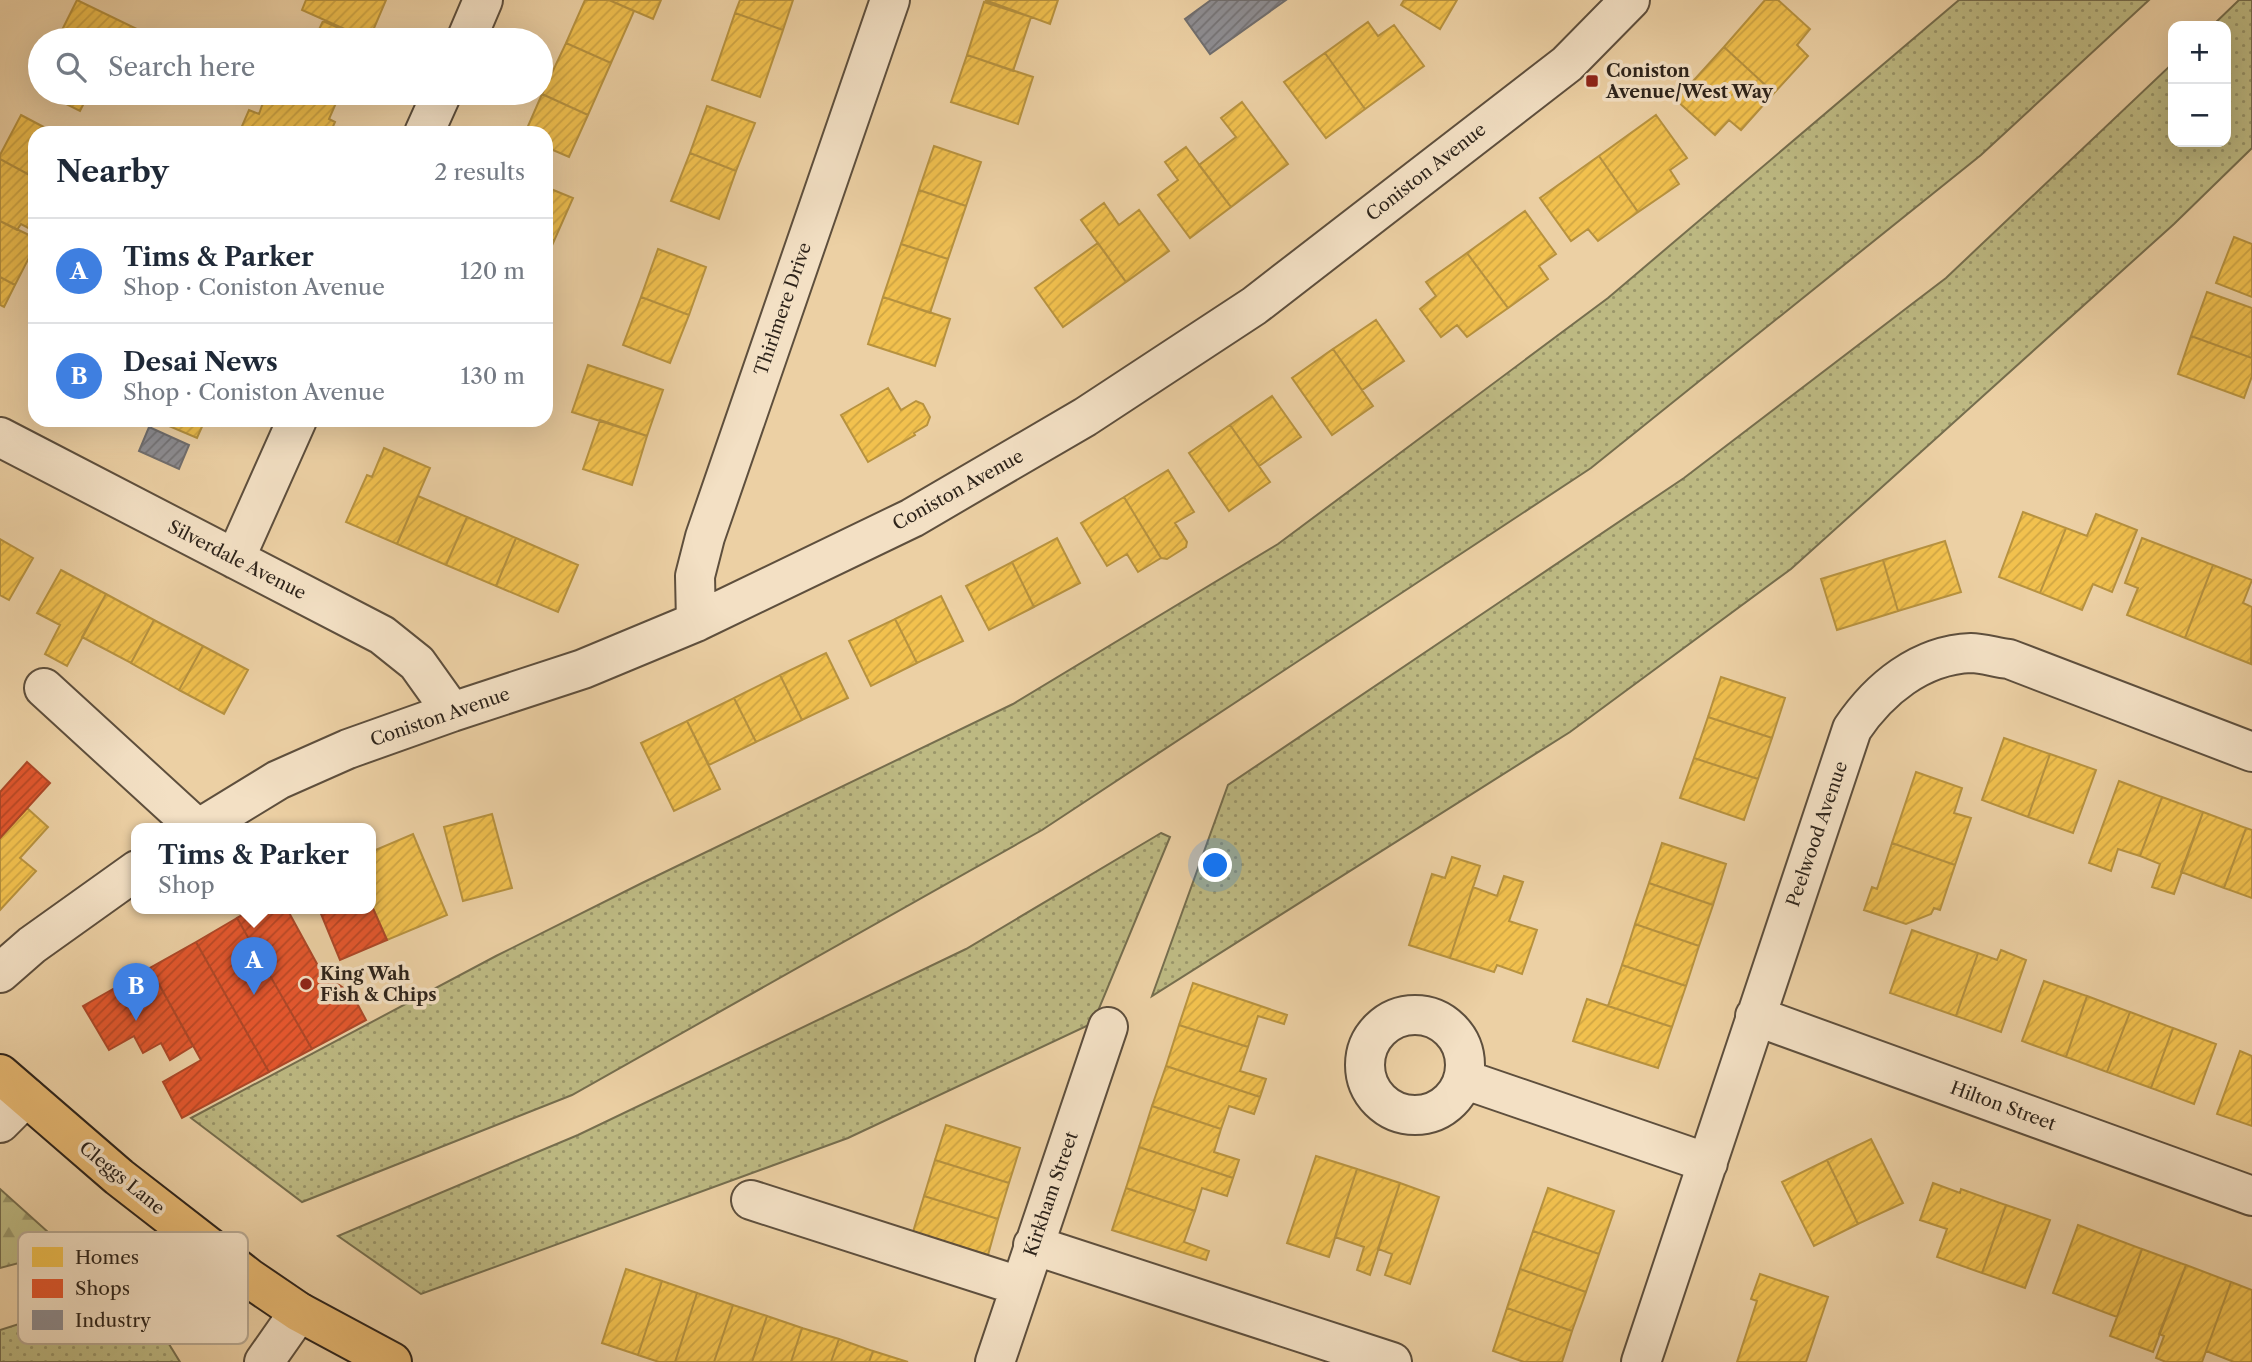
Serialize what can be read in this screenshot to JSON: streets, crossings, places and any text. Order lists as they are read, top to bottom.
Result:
{
  "streets": {
    "main road": ["Cleggs Lane"],
    "street": [
      "Coniston Avenue",
      "Thirlmere Drive",
      "Silverdale Avenue",
      "Peelwood Avenue",
      "Hilton Street",
      "Kirkham Street"
    ]
  },
  "crossings": [
    ["Coniston Avenue", "Thirlmere Drive"],
    ["Coniston Avenue", "Silverdale Avenue"],
    ["Peelwood Avenue", "Hilton Street"]
  ],
  "places": {
    "transit": ["Coniston Avenue/West Way"],
    "other": ["King Wah Fish & Chips"]
  },
  "legend": ["Homes", "Shops", "Industry"],
  "page": {
    "map_buttons": ["+", "−"],
    "search": "Search here",
    "heading": ["Nearby", "2 results"],
    "list": [
      {
        "mark": "A",
        "name": "Tims & Parker",
        "note": "Shop · Coniston Avenue",
        "value": "120 m"
      },
      {
        "mark": "B",
        "name": "Desai News",
        "note": "Shop · Coniston Avenue",
        "value": "130 m"
      }
    ],
    "popup": ["Tims & Parker", "Shop"],
    "pins": ["A", "B"]
  }
}
